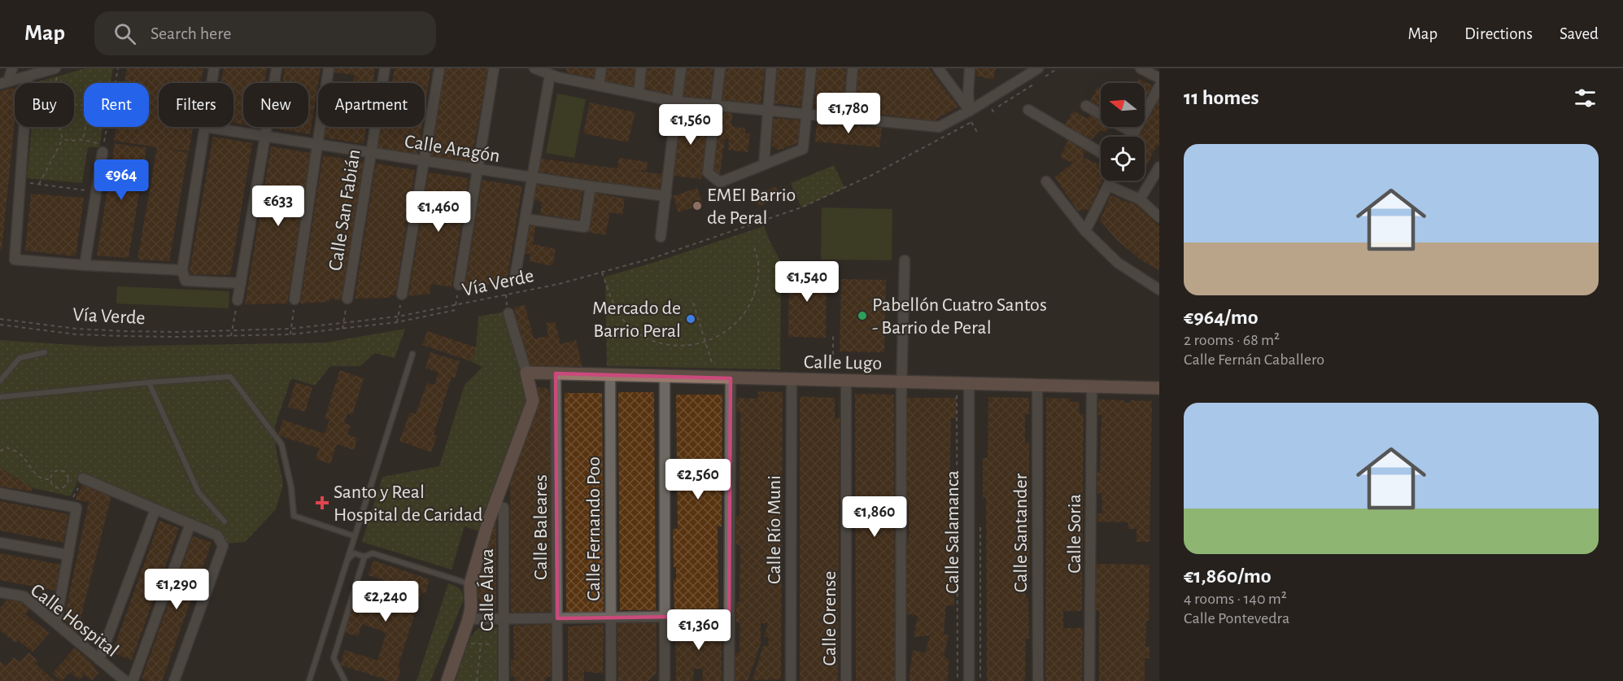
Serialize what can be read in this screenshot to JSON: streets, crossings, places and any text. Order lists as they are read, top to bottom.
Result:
{
  "streets": {
    "street": [
      "Calle Aragón",
      "Calle San Fabián",
      "Calle Lugo",
      "Calle Baleares",
      "Calle Fernando Poo",
      "Calle Río Muni",
      "Calle Salamanca",
      "Calle Santander",
      "Calle Soria",
      "Calle Álava",
      "Calle Orense",
      "Calle Hospital"
    ],
    "path": ["Vía Verde"]
  },
  "crossings": [
    ["Calle Aragón", "Calle San Fabián"],
    ["Calle Lugo", "Calle Baleares"],
    ["Calle Lugo", "Calle Fernando Poo"],
    ["Calle Lugo", "Calle Río Muni"],
    ["Calle Lugo", "Calle Salamanca"],
    ["Calle Lugo", "Calle Santander"],
    ["Calle Lugo", "Calle Soria"],
    ["Calle Lugo", "Calle Orense"]
  ],
  "places": {
    "other": ["EMEI Barrio de Peral", "Pabellón Cuatro Santos - Barrio de Peral", "Mercado de Barrio Peral"],
    "health": ["Santo y Real Hospital de Caridad"]
  },
  "north": "left",
  "page": {
    "header": "Map",
    "search": "Search here",
    "nav": ["Map", "Directions", "Saved"],
    "heading": "11 homes",
    "chip": [
      "Buy",
      "Rent",
      "Filters",
      "New",
      "Apartment"
    ],
    "price": [
      "€1,780",
      "€1,560",
      "€964",
      "€633",
      "€1,460",
      "€1,540",
      "€2,560",
      "€1,860",
      "€1,290",
      "€2,240",
      "€1,360"
    ],
    "list": [
      {
        "name": "€964/mo",
        "note": "2 rooms · 68 m² · Calle Fernán Caballero"
      },
      {
        "name": "€1,860/mo",
        "note": "4 rooms · 140 m² · Calle Pontevedra"
      }
    ]
  }
}
